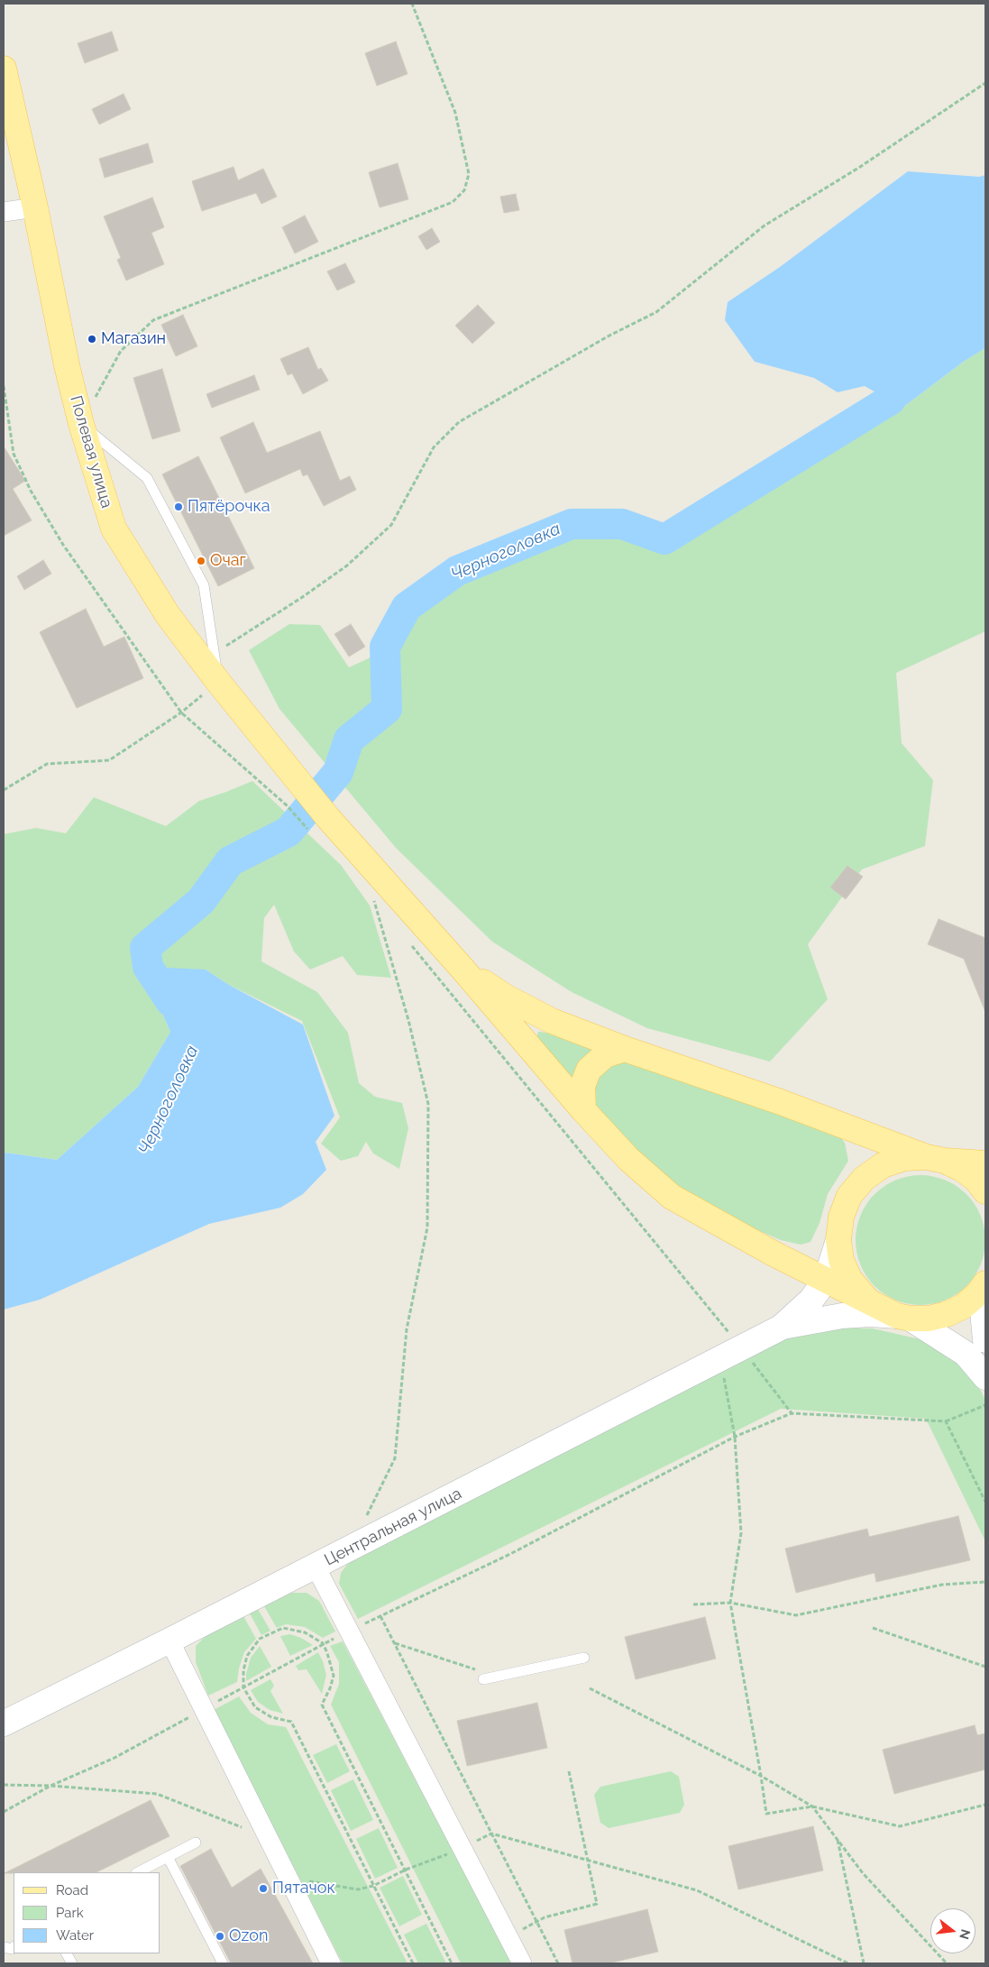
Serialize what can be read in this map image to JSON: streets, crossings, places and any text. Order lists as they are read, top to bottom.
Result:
{
  "streets": {
    "main road": ["Полевая улица"],
    "street": ["Центральная улица"]
  },
  "water": ["Черноголовка"],
  "places": [
    "Магазин",
    "Пятёрочка",
    "Очаг",
    "Пятачок",
    "Ozon"
  ],
  "legend": ["Road", "Park", "Water"],
  "north": "right"
}
